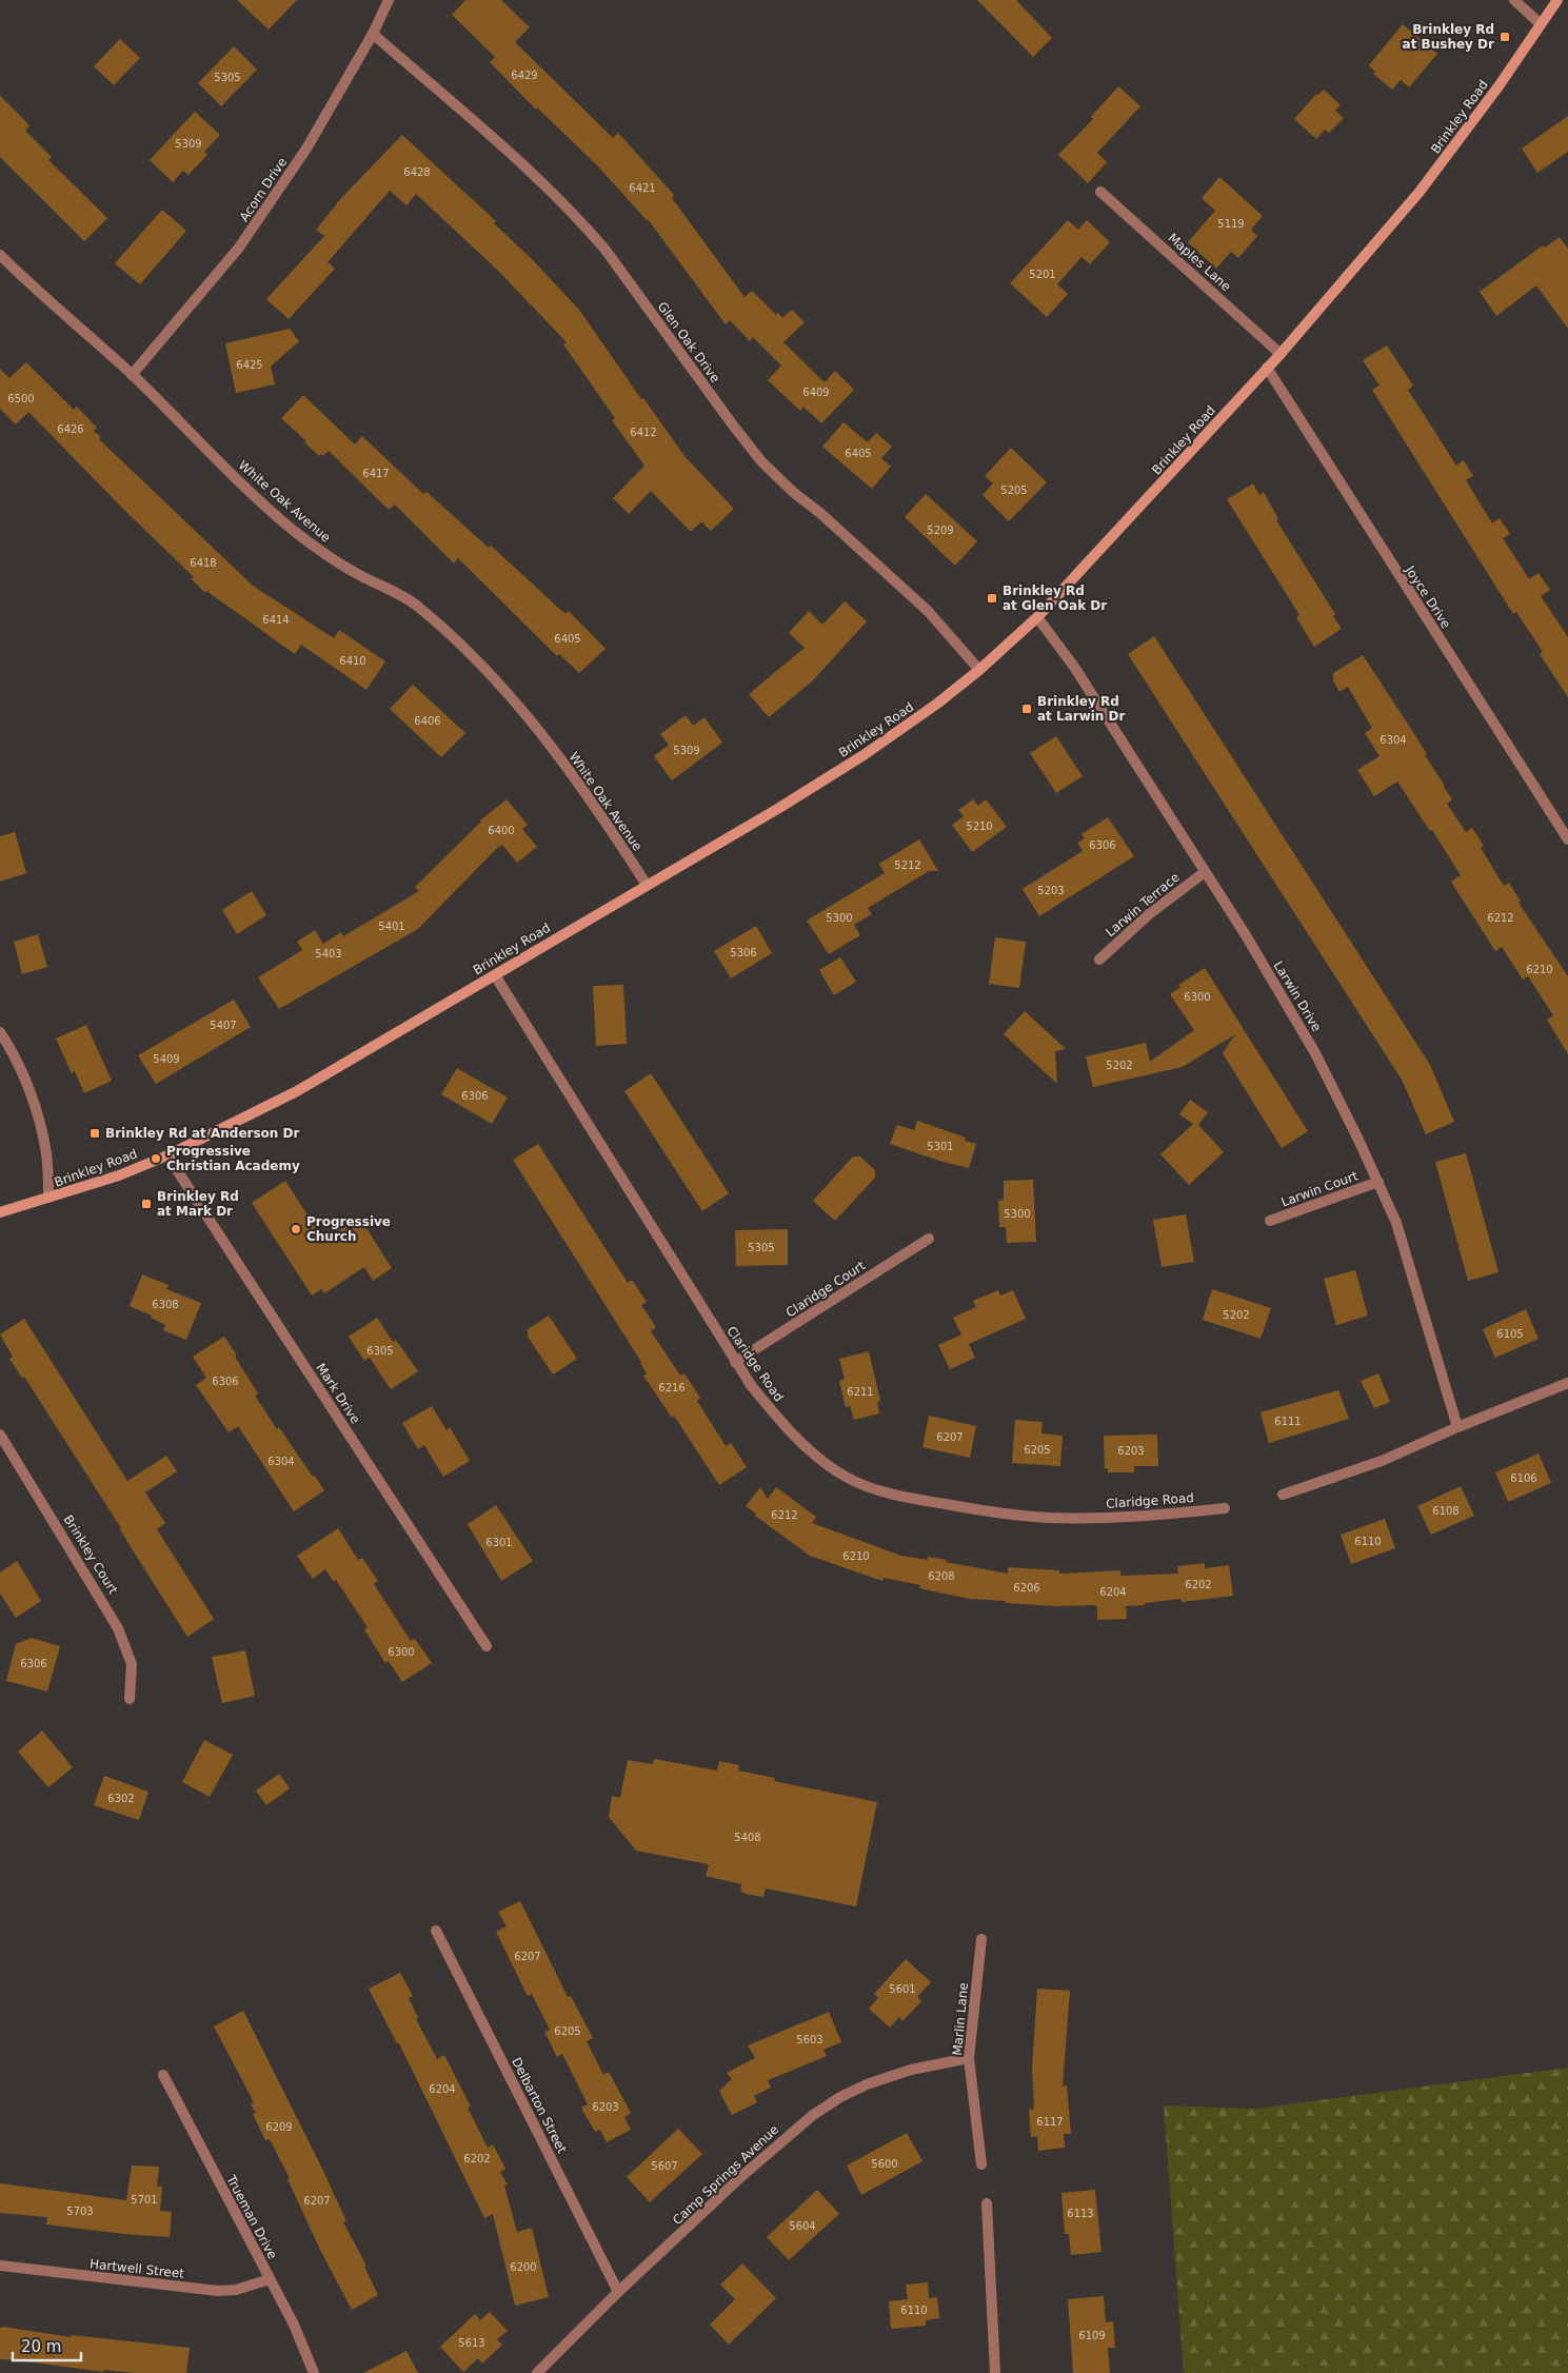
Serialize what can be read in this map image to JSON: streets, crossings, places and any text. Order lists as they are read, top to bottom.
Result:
{
  "streets": {
    "main road": ["Brinkley Road"],
    "street": [
      "Acorn Drive",
      "Maples Lane",
      "Glen Oak Drive",
      "White Oak Avenue",
      "Joyce Drive",
      "Larwin Terrace",
      "Larwin Drive",
      "Larwin Court",
      "Claridge Court",
      "Claridge Road",
      "Mark Drive",
      "Brinkley Court",
      "Marlin Lane",
      "Delbarton Street",
      "Camp Springs Avenue",
      "Trueman Drive",
      "Hartwell Street"
    ]
  },
  "crossings": [
    ["Brinkley Road", "Maples Lane"],
    ["Brinkley Road", "Glen Oak Drive"],
    ["Brinkley Road", "White Oak Avenue"],
    ["Brinkley Road", "Joyce Drive"],
    ["Brinkley Road", "Larwin Drive"],
    ["Brinkley Road", "Claridge Road"],
    ["Brinkley Road", "Mark Drive"],
    ["Acorn Drive", "Glen Oak Drive"],
    ["Acorn Drive", "White Oak Avenue"],
    ["Larwin Terrace", "Larwin Drive"],
    ["Larwin Drive", "Larwin Court"],
    ["Claridge Court", "Claridge Road"],
    ["Marlin Lane", "Camp Springs Avenue"],
    ["Delbarton Street", "Camp Springs Avenue"],
    ["Trueman Drive", "Hartwell Street"]
  ],
  "places": {
    "transit": [
      "Brinkley Rd at Bushey Dr",
      "Brinkley Rd at Glen Oak Dr",
      "Brinkley Rd at Larwin Dr",
      "Brinkley Rd at Anderson Dr",
      "Brinkley Rd at Mark Dr"
    ],
    "other": ["Progressive Christian Academy", "Progressive Church"]
  },
  "house_numbers": [
    "6429",
    "5305",
    "5309",
    "6428",
    "6421",
    "5119",
    "5201",
    "6425",
    "6409",
    "6500",
    "6426",
    "6412",
    "6405",
    "6417",
    "5205",
    "5209",
    "6418",
    "6414",
    "6405",
    "6410",
    "6406",
    "6304",
    "5309",
    "5210",
    "6400",
    "6306",
    "5212",
    "5203",
    "5300",
    "6212",
    "5401",
    "5306",
    "5403",
    "6210",
    "6300",
    "5407",
    "5409",
    "5202",
    "6306",
    "5301",
    "5300",
    "5305",
    "6308",
    "5202",
    "6105",
    "6305",
    "6306",
    "6216",
    "6211",
    "6111",
    "6207",
    "6205",
    "6203",
    "6304",
    "6106",
    "6108",
    "6212",
    "6110",
    "6301",
    "6210",
    "6208",
    "6202",
    "6206",
    "6204",
    "6300",
    "6306",
    "6302",
    "5408",
    "6207",
    "5601",
    "6205",
    "5603",
    "6204",
    "6203",
    "6117",
    "6209",
    "6202",
    "5600",
    "5607",
    "5701",
    "6207",
    "5703",
    "6113",
    "5604",
    "6200",
    "6110",
    "6109",
    "5613"
  ],
  "scale_bar": "20 m"
}
